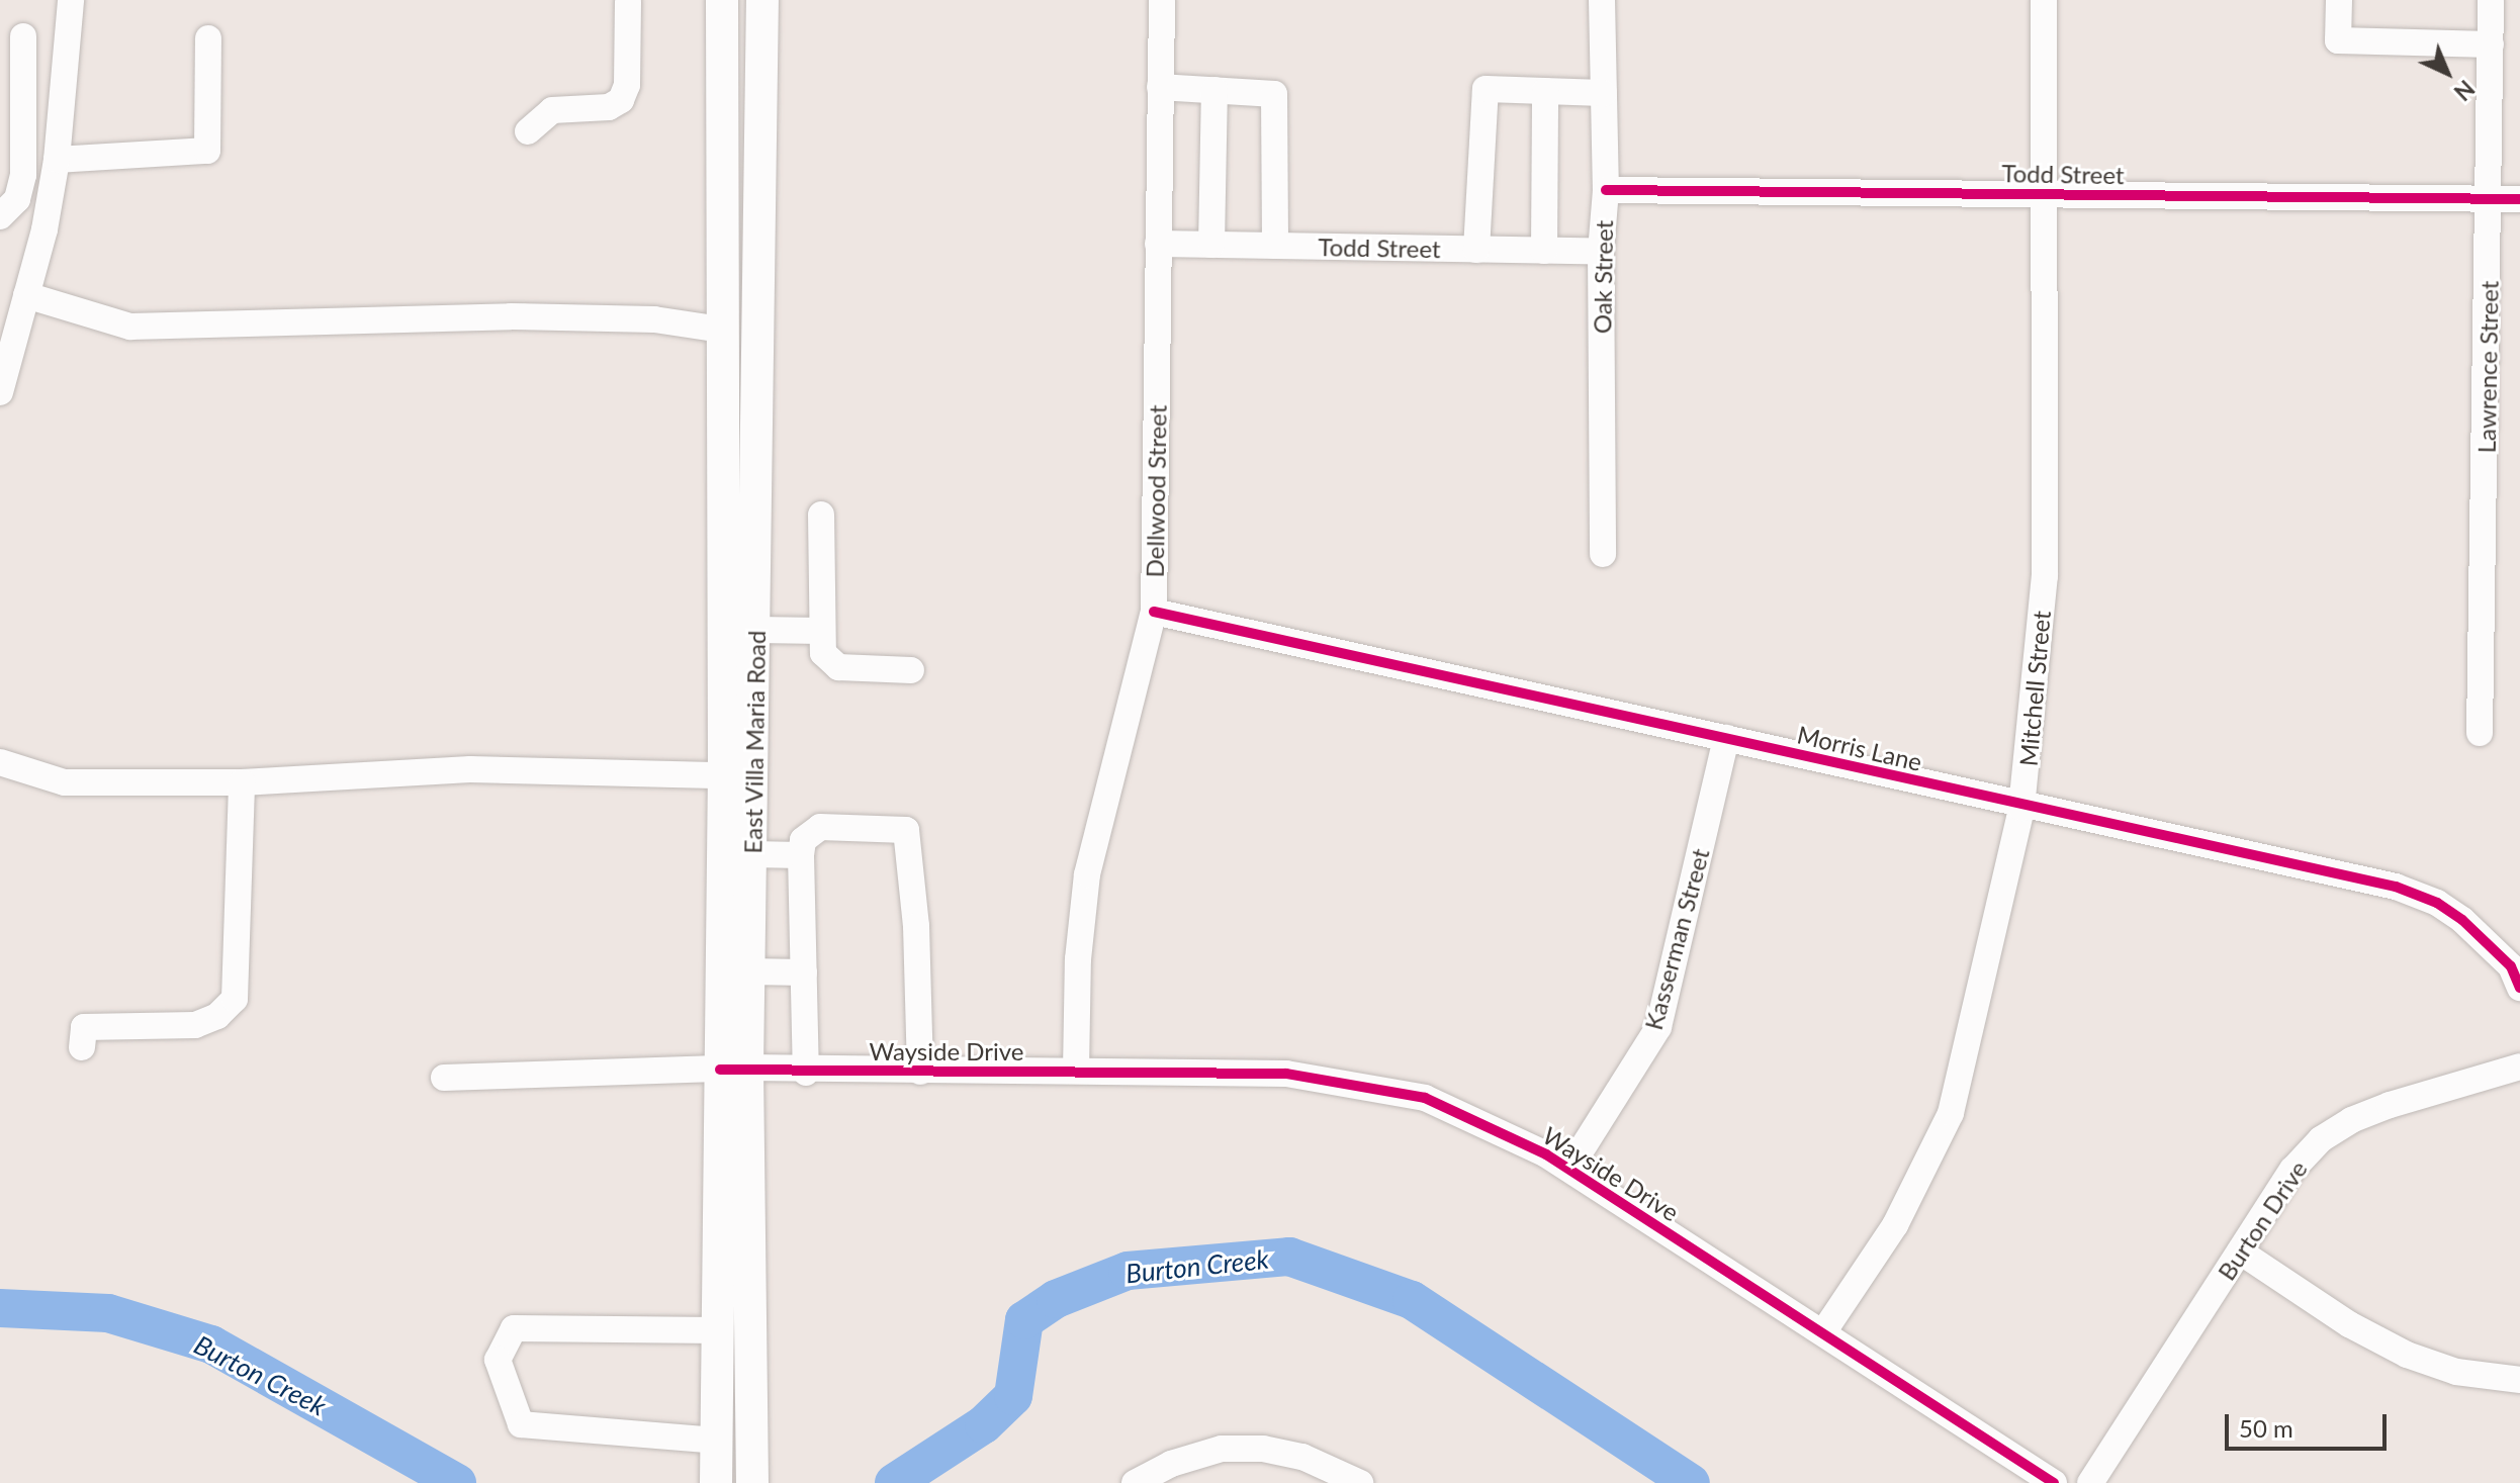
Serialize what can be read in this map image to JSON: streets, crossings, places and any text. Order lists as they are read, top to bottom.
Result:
{
  "streets": {
    "main road": ["East Villa Maria Road"],
    "street": [
      "Todd Street",
      "Oak Street",
      "Lawrence Street",
      "Dellwood Street",
      "Mitchell Street",
      "Morris Lane",
      "Kasserman Street",
      "Wayside Drive",
      "Burton Drive"
    ]
  },
  "crossings": [
    ["Todd Street", "Oak Street"],
    ["Todd Street", "Lawrence Street"],
    ["Todd Street", "Dellwood Street"],
    ["Todd Street", "Mitchell Street"],
    ["Dellwood Street", "Morris Lane"],
    ["Dellwood Street", "Wayside Drive"],
    ["Mitchell Street", "Morris Lane"],
    ["Mitchell Street", "Wayside Drive"],
    ["East Villa Maria Road", "Wayside Drive"],
    ["Morris Lane", "Kasserman Street"],
    ["Kasserman Street", "Wayside Drive"]
  ],
  "water": ["Burton Creek"],
  "scale_bar": "50 m",
  "north": "bottom right"
}
